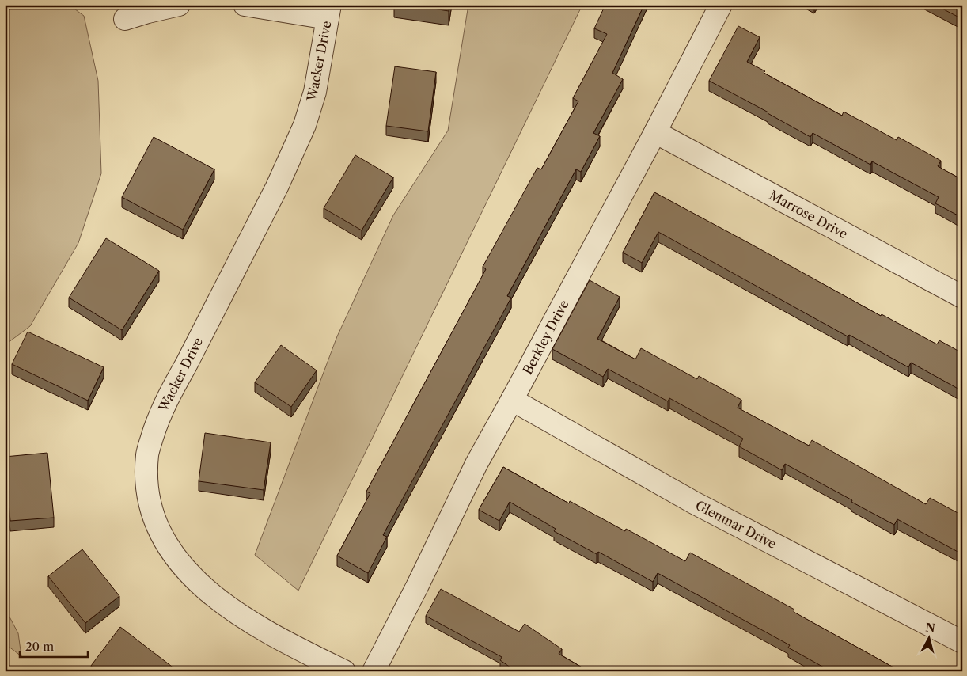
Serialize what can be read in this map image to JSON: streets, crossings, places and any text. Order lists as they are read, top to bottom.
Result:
{
  "streets": {
    "street": [
      "Wacker Drive",
      "Marrose Drive",
      "Berkley Drive",
      "Glenmar Drive"
    ]
  },
  "crossings": [
    ["Marrose Drive", "Berkley Drive"],
    ["Berkley Drive", "Glenmar Drive"]
  ],
  "scale_bar": "20 m",
  "north": "top"
}
